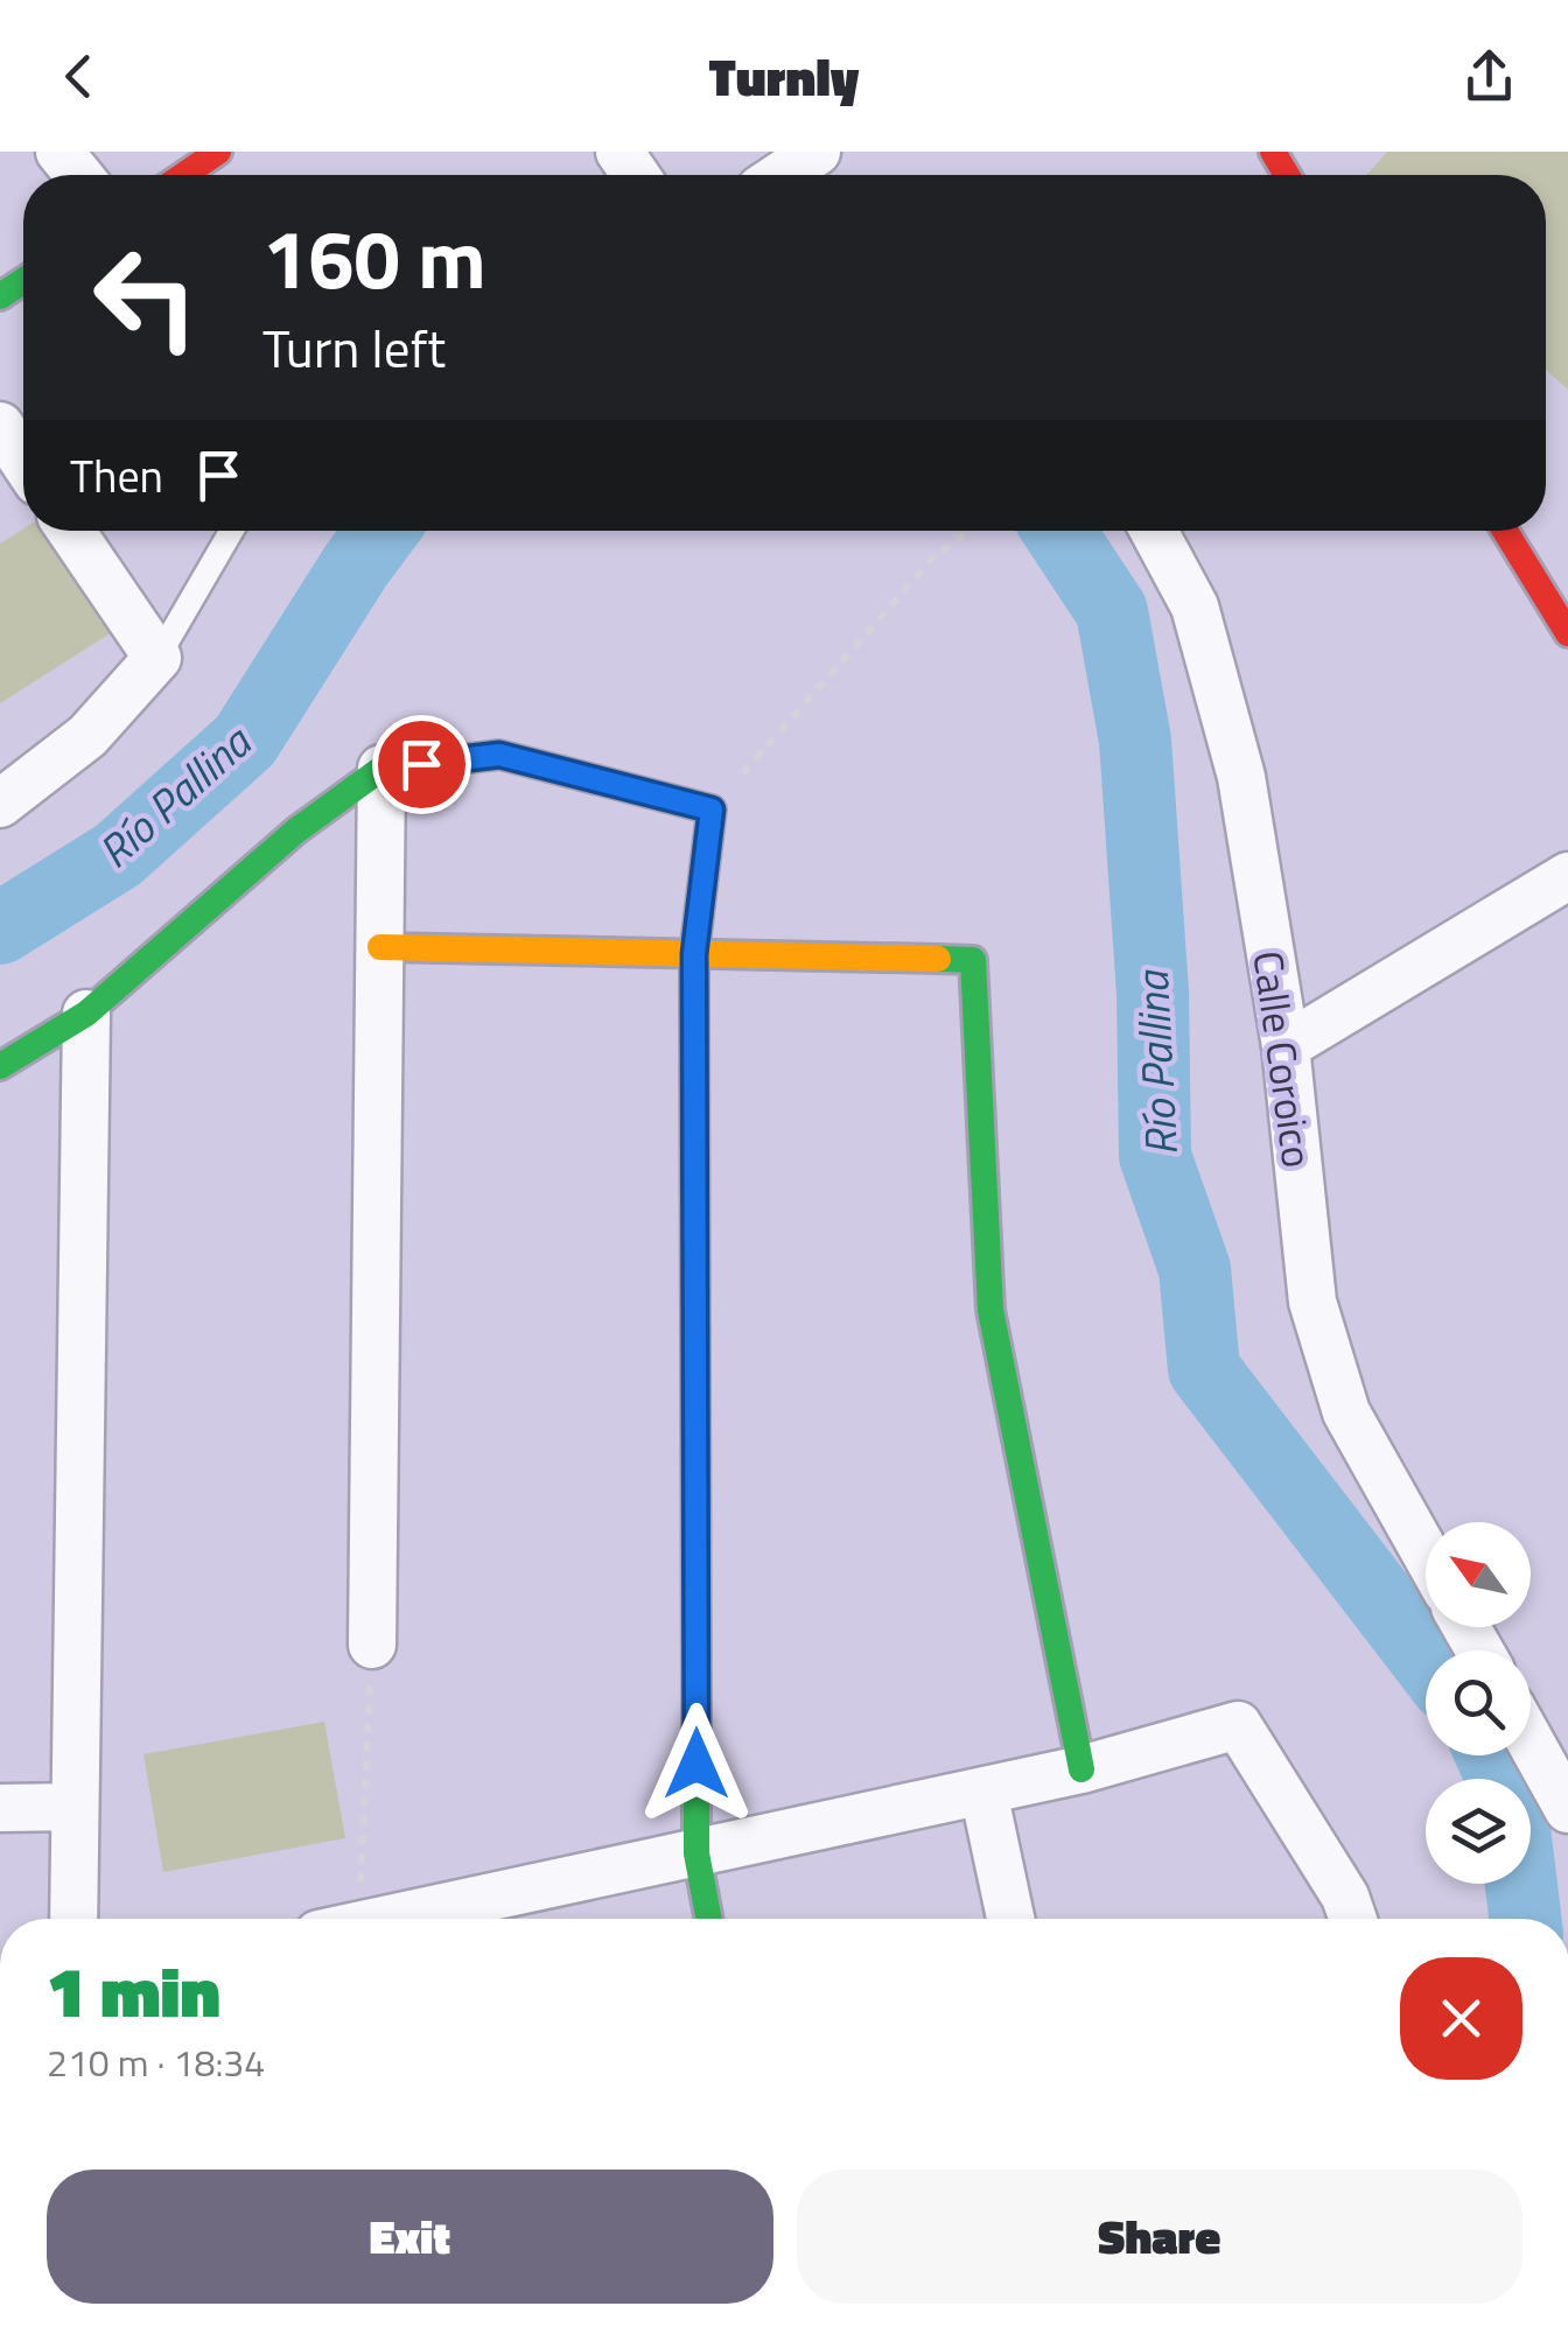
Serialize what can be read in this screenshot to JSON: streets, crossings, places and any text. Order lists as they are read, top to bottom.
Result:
{
  "streets": {
    "street": ["Calle Coroico"]
  },
  "water": ["Río Pallina"],
  "north": "top left",
  "page": {
    "header": "Turnly",
    "turn": ["160 m", "Turn left"],
    "then": "Then",
    "heading": ["1 min", "210 m · 18:34"],
    "buttons": ["Exit", "Share"]
  }
}
